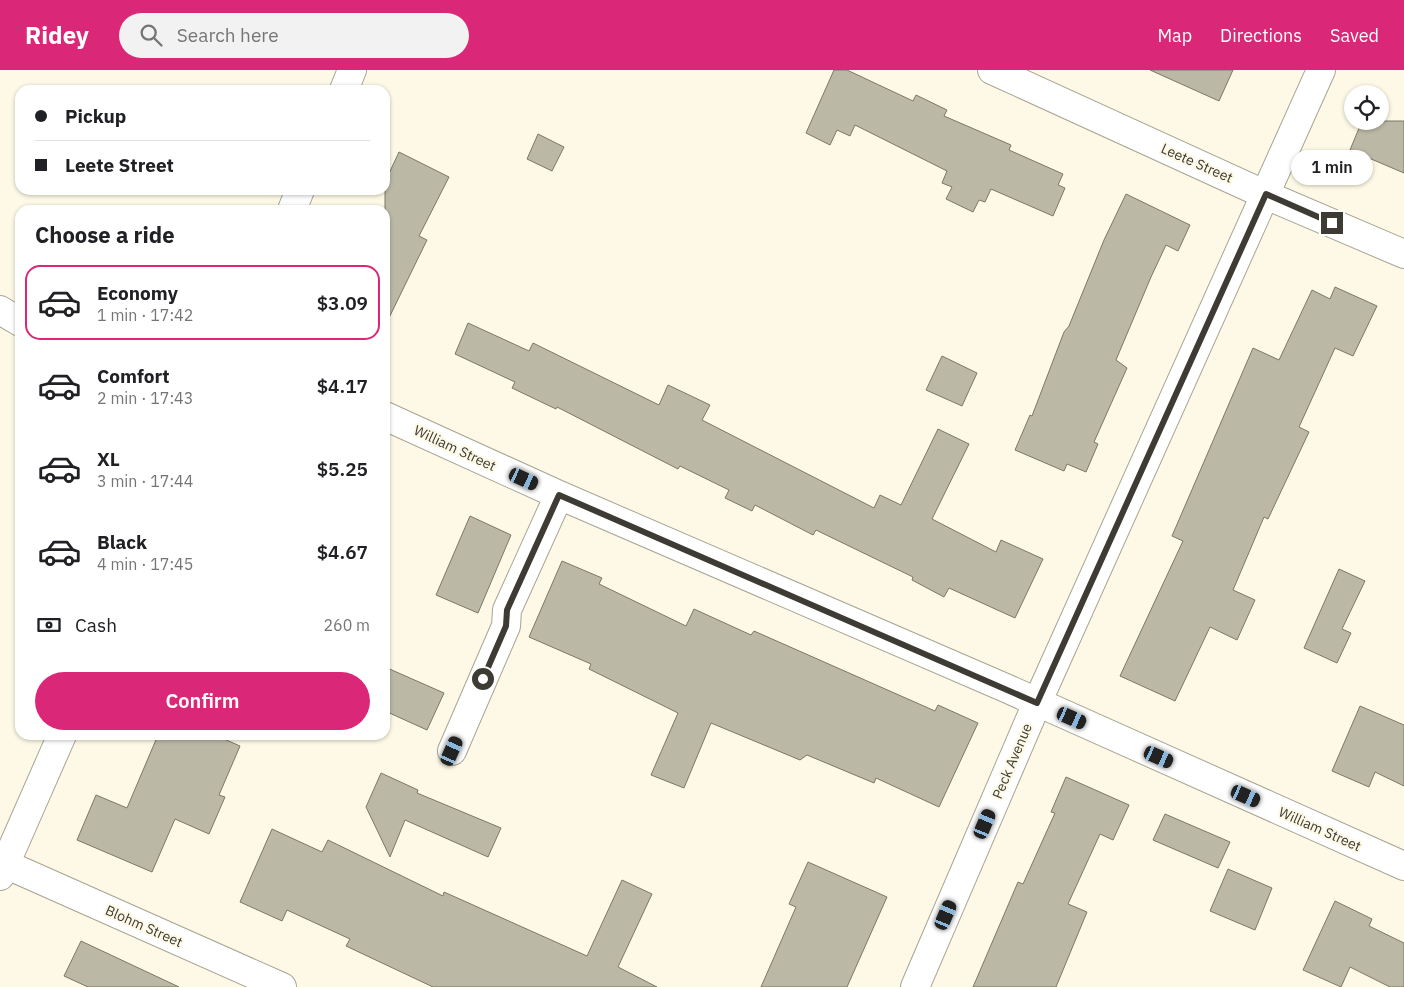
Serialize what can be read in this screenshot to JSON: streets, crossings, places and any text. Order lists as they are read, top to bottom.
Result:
{
  "streets": {
    "street": [
      "Leete Street",
      "William Street",
      "Peck Avenue",
      "Blohm Street"
    ]
  },
  "crossings": [
    ["Leete Street", "Peck Avenue"],
    ["William Street", "Peck Avenue"]
  ],
  "page": {
    "header": "Ridey",
    "search": "Search here",
    "nav": ["Map", "Directions", "Saved"],
    "banner": ["Pickup", "Leete Street"],
    "bubble": "1 min",
    "heading": "Choose a ride",
    "list": [
      {
        "name": "Economy",
        "note": "1 min · 17:42",
        "value": "$3.09"
      },
      {
        "name": "Comfort",
        "note": "2 min · 17:43",
        "value": "$4.17"
      },
      {
        "name": "XL",
        "note": "3 min · 17:44",
        "value": "$5.25"
      },
      {
        "name": "Black",
        "note": "4 min · 17:45",
        "value": "$4.67"
      }
    ],
    "pay": ["Cash", "260 m"],
    "buttons": "Confirm"
  }
}
